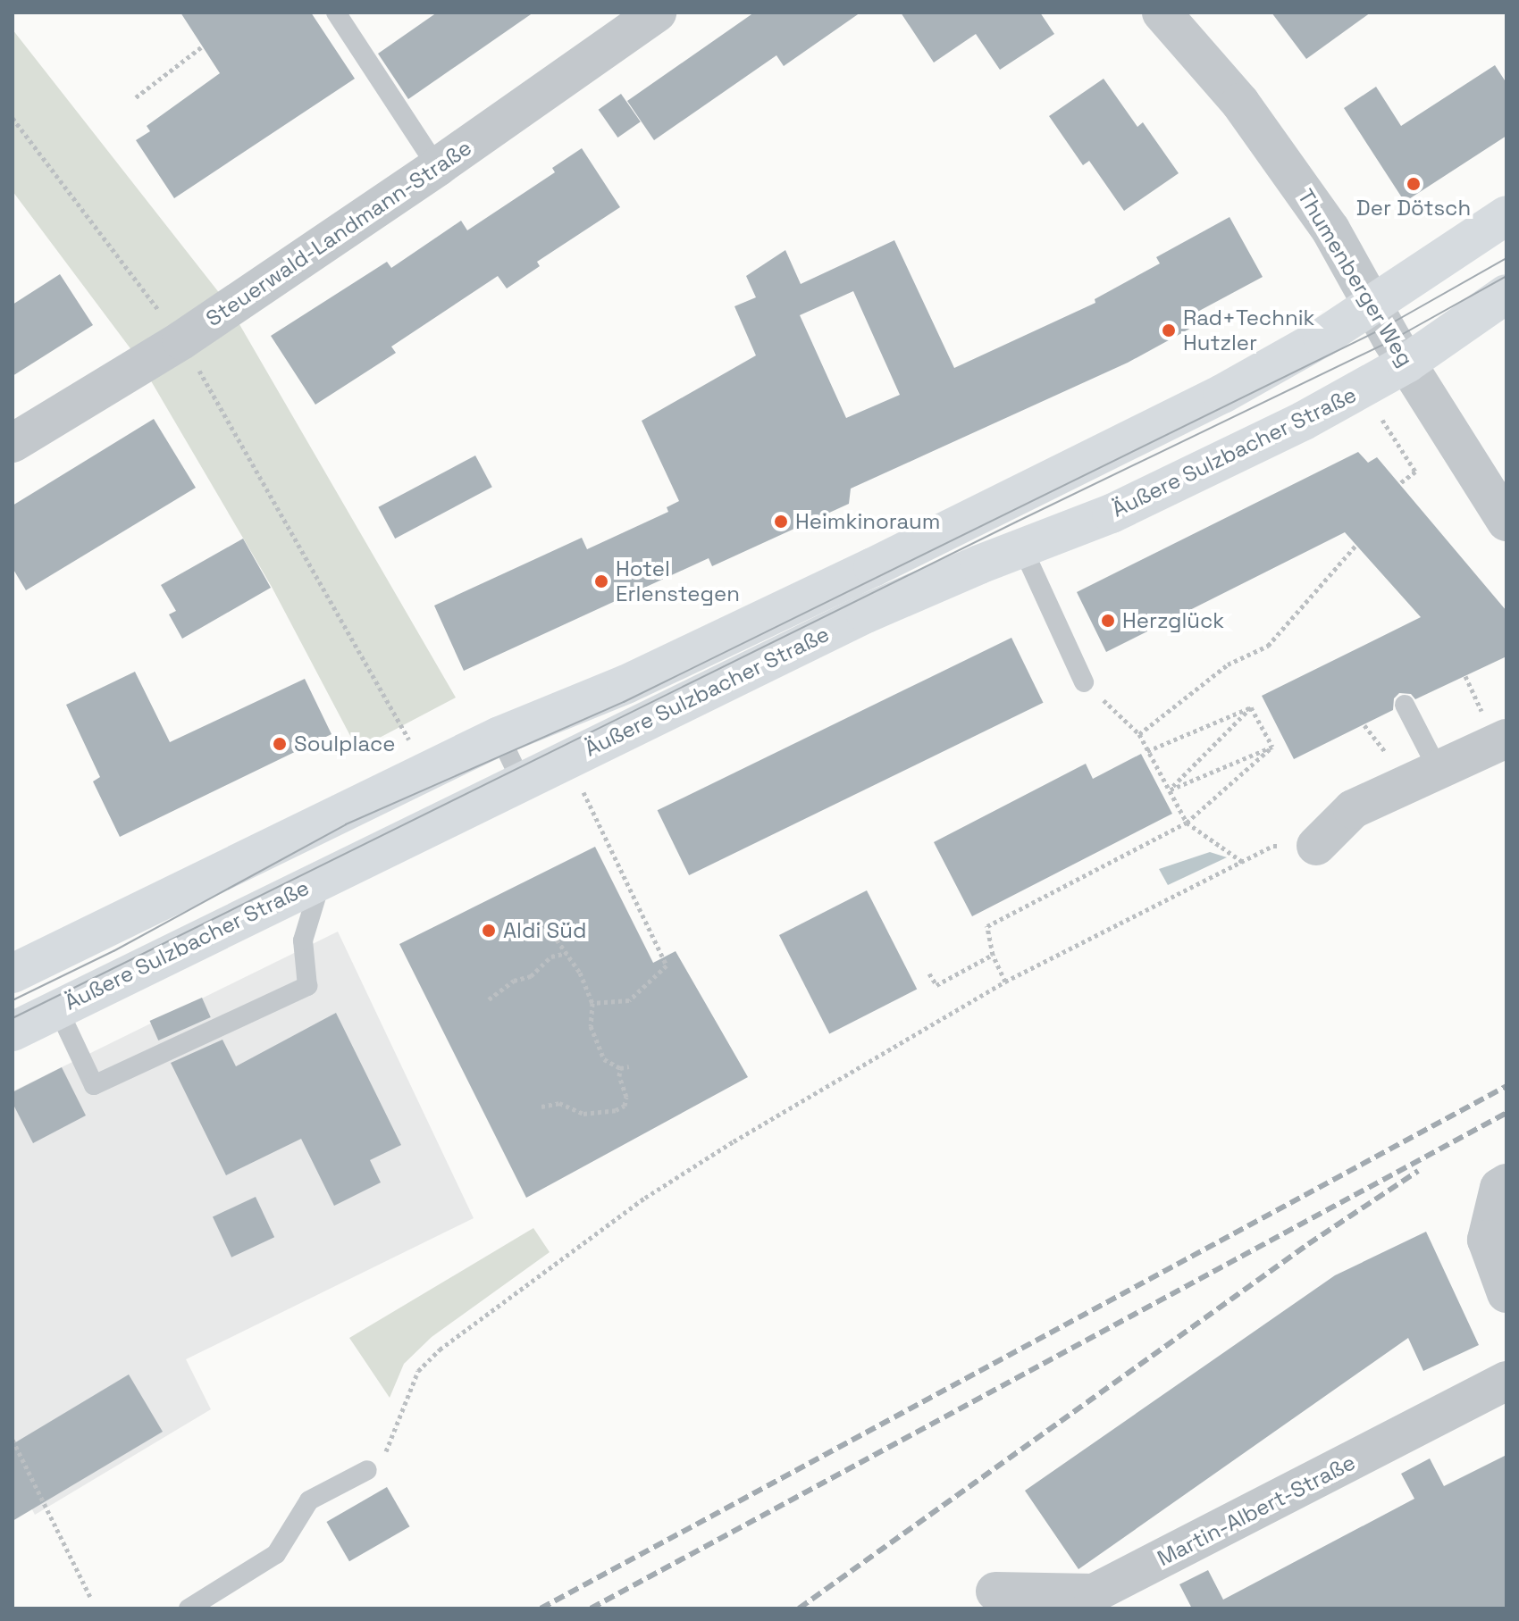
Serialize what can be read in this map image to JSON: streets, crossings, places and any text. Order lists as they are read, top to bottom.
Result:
{
  "streets": {
    "main road": ["Äußere Sulzbacher Straße"],
    "street": ["Steuerwald-Landmann-Straße", "Thumenberger Weg", "Martin-Albert-Straße"]
  },
  "crossings": [
    ["Thumenberger Weg", "Äußere Sulzbacher Straße"]
  ],
  "places": [
    "Der Dötsch",
    "Rad+Technik Hutzler",
    "Heimkinoraum",
    "Hotel Erlenstegen",
    "Herzglück",
    "Soulplace",
    "Aldi Süd"
  ]
}
